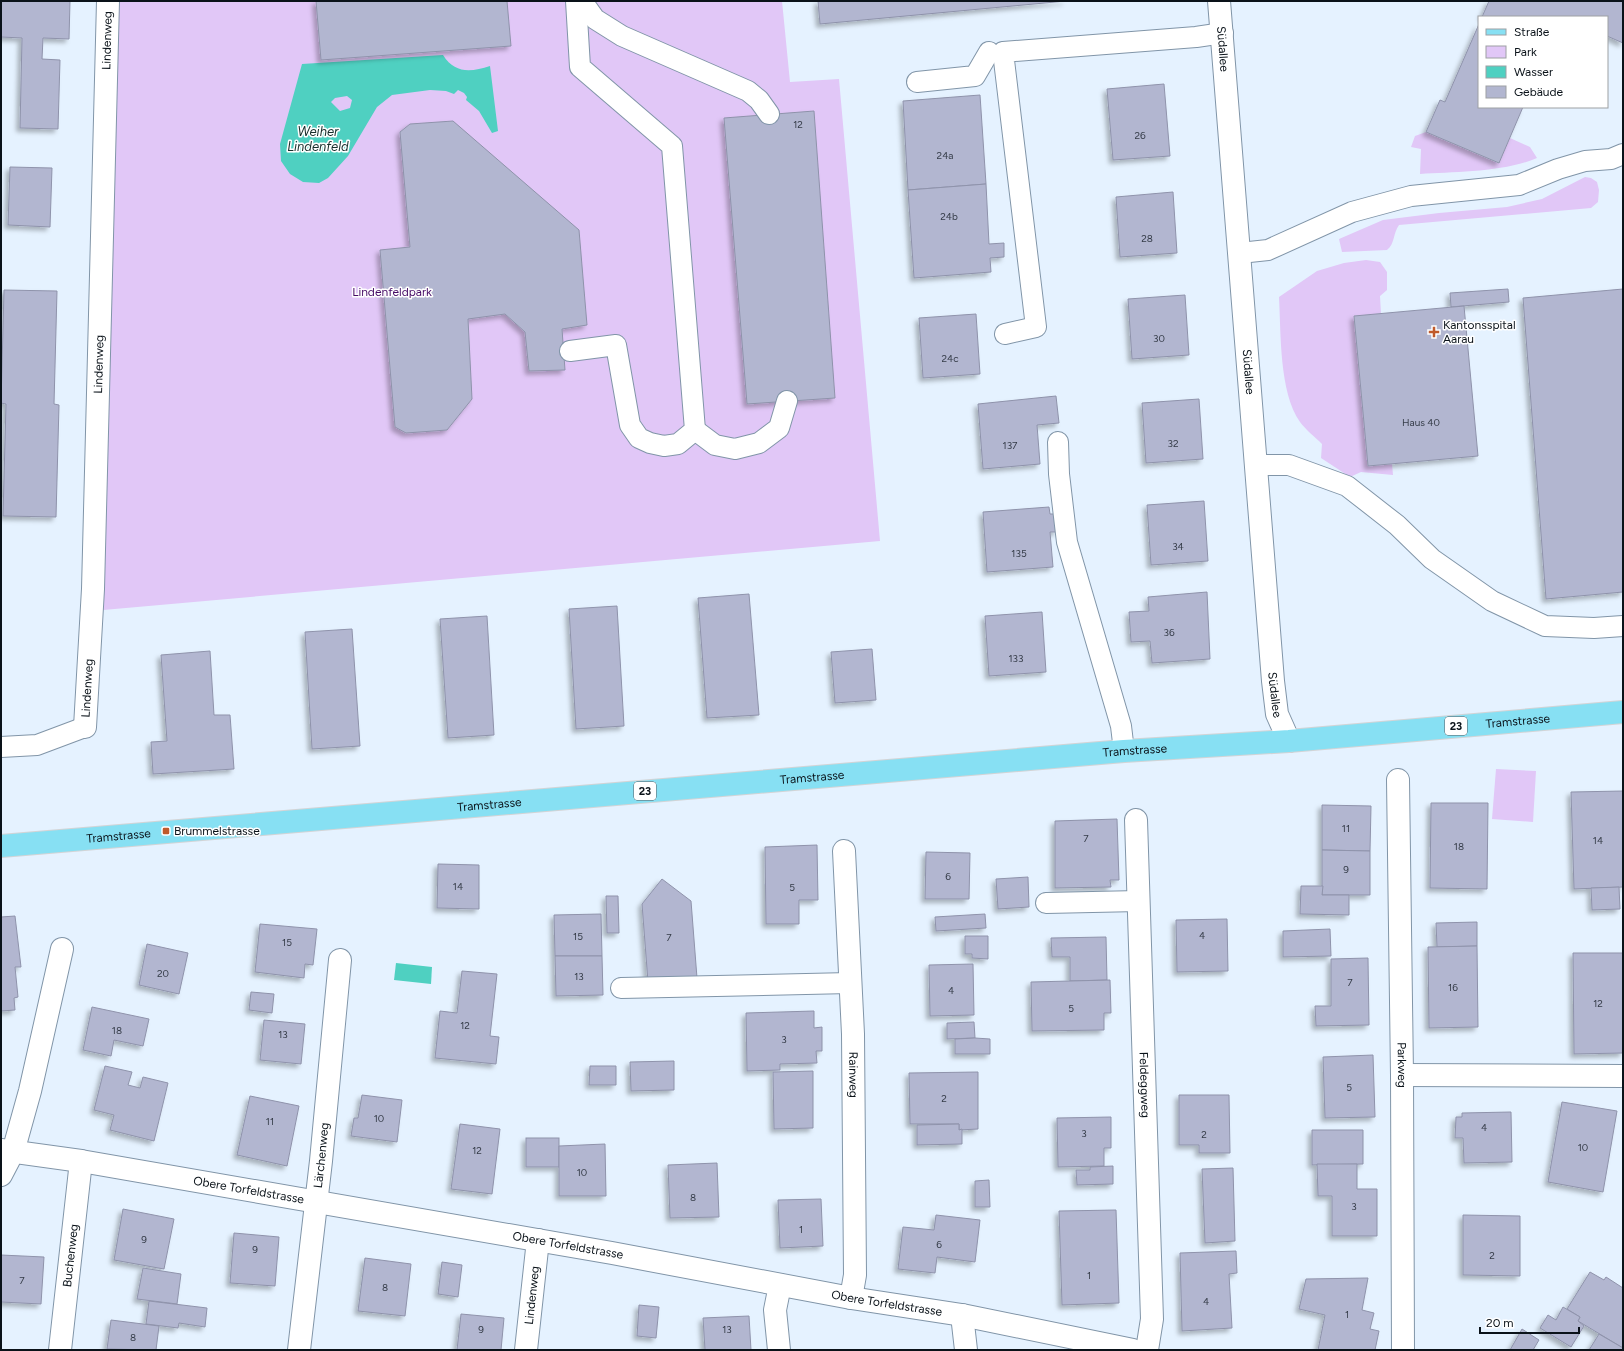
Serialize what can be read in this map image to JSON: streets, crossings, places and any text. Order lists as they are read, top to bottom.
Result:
{
  "streets": {
    "main road": ["Tramstrasse", "23"],
    "street": [
      "Lindenweg",
      "Südallee",
      "Parkweg",
      "Rainweg",
      "Feldeggweg",
      "Lärchenweg",
      "Obere Torfeldstrasse",
      "Buchenweg"
    ]
  },
  "crossings": [
    ["Lindenweg", "Obere Torfeldstrasse"],
    ["Südallee", "Tramstrasse"],
    ["Rainweg", "Obere Torfeldstrasse"],
    ["Lärchenweg", "Obere Torfeldstrasse"],
    ["Obere Torfeldstrasse", "Buchenweg"]
  ],
  "water": ["Weiher Lindenfeld"],
  "parks": ["Lindenfeldpark"],
  "places": {
    "health": ["Kantonsspital Aarau"],
    "transit": ["Brummelstrasse"]
  },
  "house_numbers": [
    "12",
    "26",
    "24a",
    "24b",
    "28",
    "30",
    "24c",
    "Haus 40",
    "32",
    "137",
    "34",
    "135",
    "36",
    "133",
    "11",
    "7",
    "14",
    "18",
    "9",
    "6",
    "14",
    "5",
    "4",
    "15",
    "7",
    "15",
    "20",
    "13",
    "7",
    "16",
    "4",
    "12",
    "5",
    "12",
    "18",
    "13",
    "3",
    "5",
    "2",
    "10",
    "11",
    "4",
    "3",
    "2",
    "10",
    "12",
    "10",
    "8",
    "3",
    "1",
    "9",
    "6",
    "9",
    "2",
    "1",
    "7",
    "8",
    "4",
    "1",
    "9",
    "13",
    "8"
  ],
  "legend": [
    "Straße",
    "Park",
    "Wasser",
    "Gebäude"
  ],
  "scale_bar": "20 m"
}
